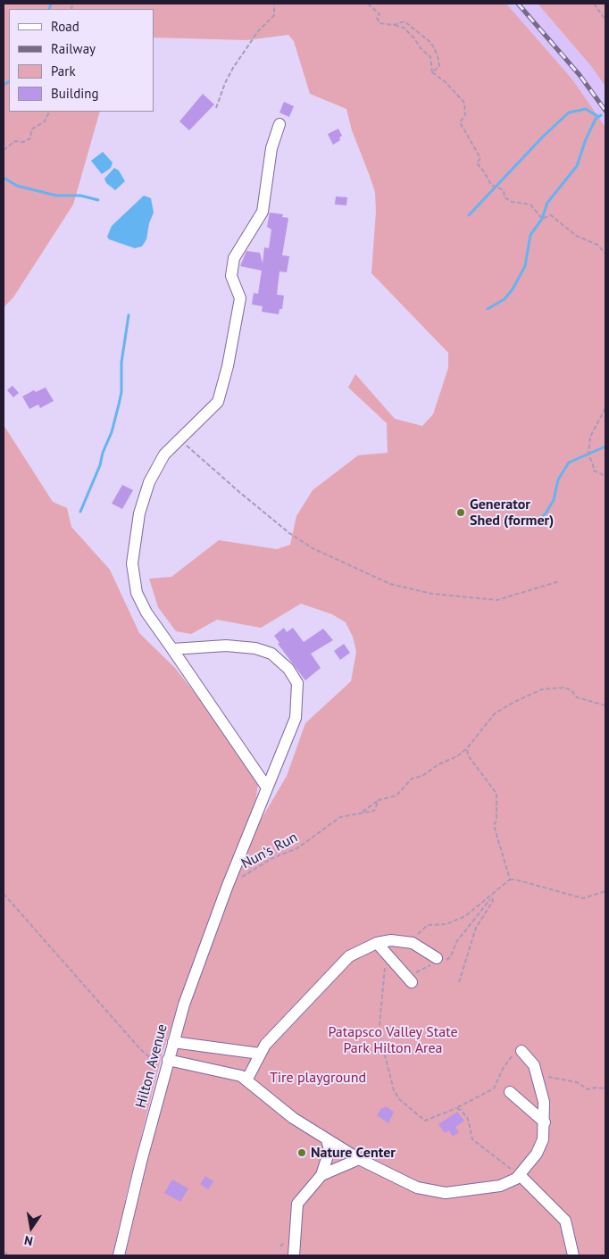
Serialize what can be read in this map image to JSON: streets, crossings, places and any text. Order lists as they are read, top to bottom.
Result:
{
  "streets": {
    "street": ["Hilton Avenue"],
    "path": ["Nun's Run"]
  },
  "crossings": [
    ["Nun's Run", "Hilton Avenue"]
  ],
  "parks": ["Patapsco Valley State Park Hilton Area", "Tire playground"],
  "places": ["Generator Shed (former)", "Nature Center"],
  "legend": [
    "Road",
    "Railway",
    "Park",
    "Building"
  ],
  "north": "bottom"
}
